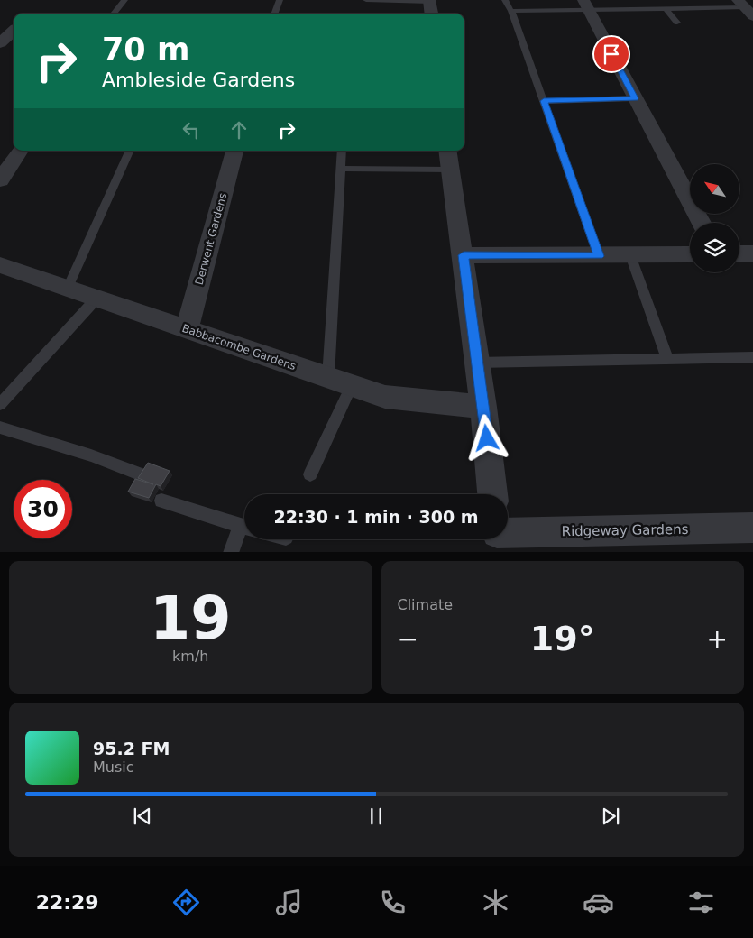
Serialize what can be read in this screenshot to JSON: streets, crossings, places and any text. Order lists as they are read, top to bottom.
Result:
{
  "streets": {
    "street": ["Derwent Gardens", "Babbacombe Gardens", "Ridgeway Gardens"]
  },
  "crossings": [
    ["Derwent Gardens", "Babbacombe Gardens"]
  ],
  "north": "top left",
  "page": {
    "turn": ["70 m", "Ambleside Gardens"],
    "limit": "30",
    "trip": "22:30 · 1 min · 300 m",
    "tile": [
      ["19", "km/h"],
      "Climate"
    ],
    "heat": ["−", "19°", "+"],
    "song": ["95.2 FM", "Music"],
    "tabs": "22:29"
  }
}
